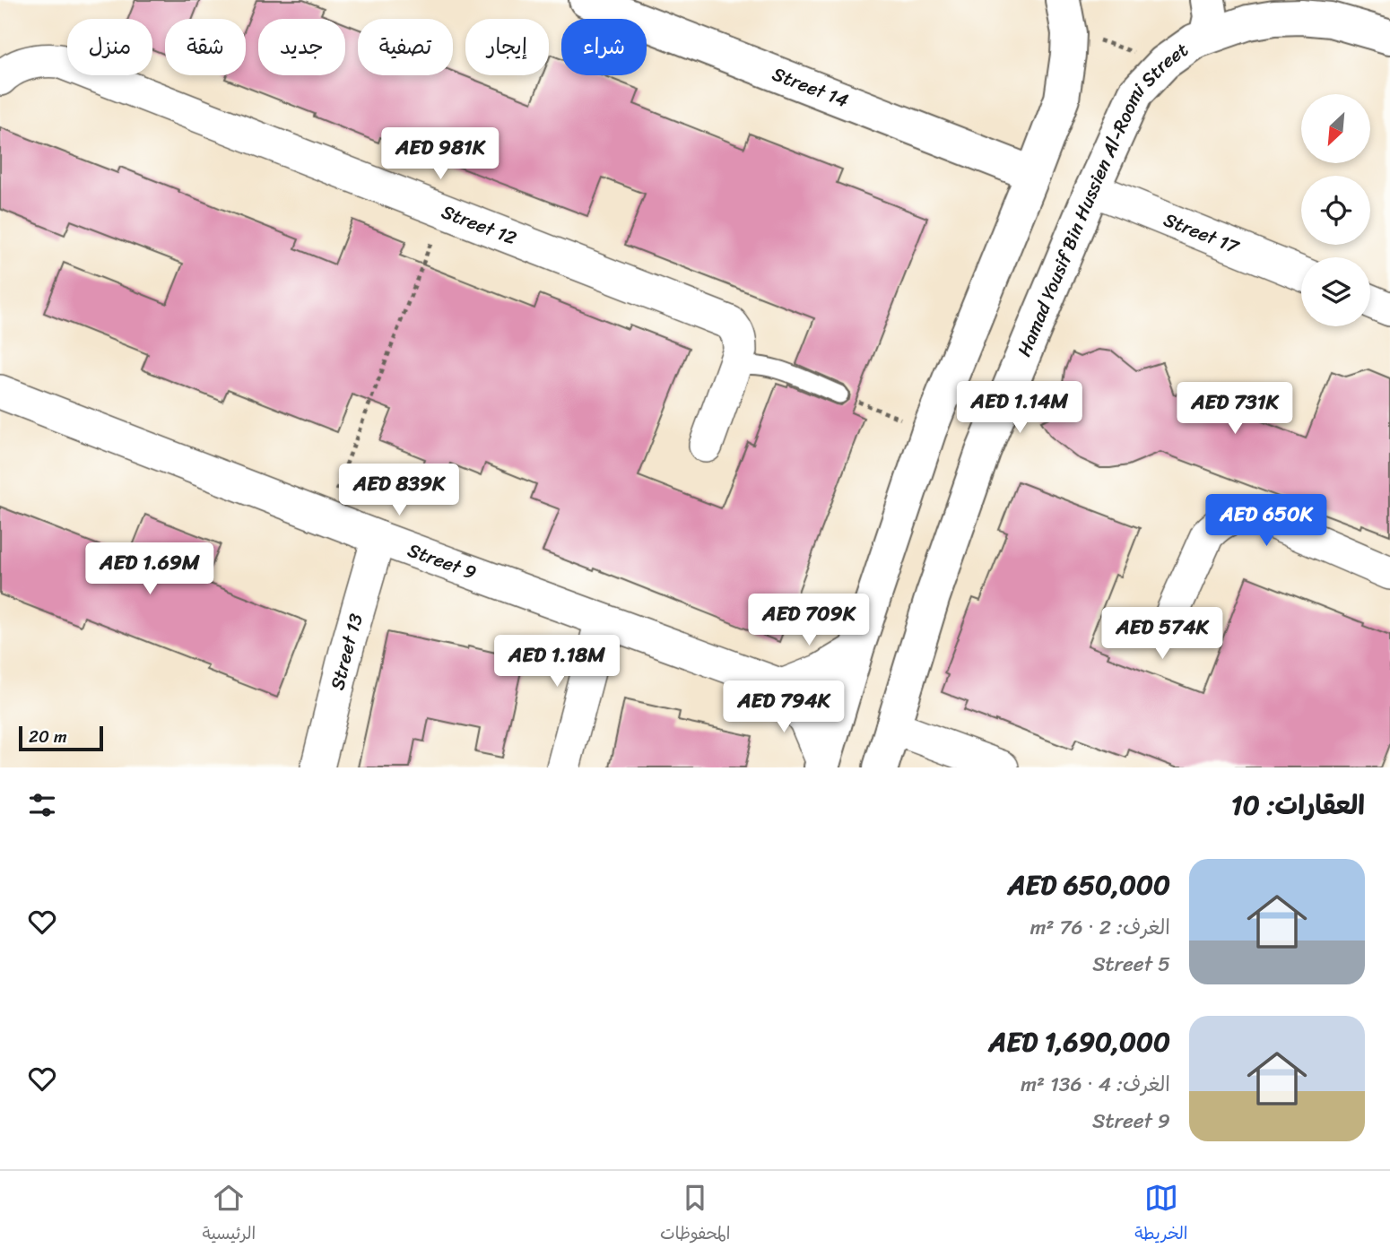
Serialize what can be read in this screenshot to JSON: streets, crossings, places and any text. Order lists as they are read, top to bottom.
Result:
{
  "streets": {
    "street": [
      "Street 14",
      "Hamad Yousif Bin Hussien Al-Roomi Street",
      "Street 12",
      "Street 17",
      "Street 9",
      "Street 13"
    ]
  },
  "crossings": [
    ["Hamad Yousif Bin Hussien Al-Roomi Street", "Street 17"],
    ["Street 9", "Street 13"]
  ],
  "scale_bar": "20 m",
  "north": "bottom left",
  "page": {
    "chip": [
      "شراء",
      "إيجار",
      "تصفية",
      "جديد",
      "شقة",
      "منزل"
    ],
    "price": [
      "AED 981K",
      "AED 1.14M",
      "AED 731K",
      "AED 839K",
      "AED 650K",
      "AED 1.69M",
      "AED 709K",
      "AED 574K",
      "AED 1.18M",
      "AED 794K"
    ],
    "scale": "20 m",
    "heading": "العقارات: 10",
    "list": [
      {
        "name": "AED 650,000",
        "note": "الغرف: 2 · 76 m² · Street 5"
      },
      {
        "name": "AED 1,690,000",
        "note": "الغرف: 4 · 136 m² · Street 9"
      }
    ],
    "tabs": ["الخريطة", "المحفوظات", "الرئيسية"]
  }
}
